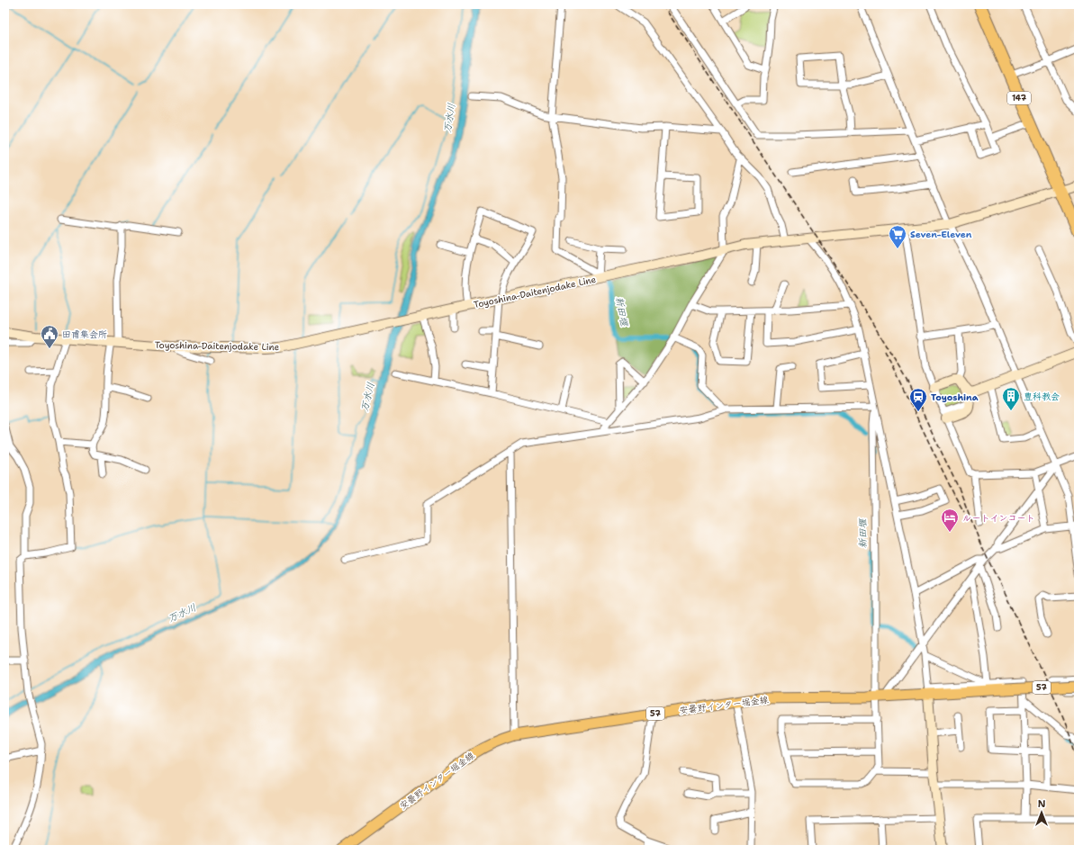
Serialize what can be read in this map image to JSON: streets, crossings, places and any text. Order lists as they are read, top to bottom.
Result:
{
  "streets": {
    "highway": ["147"],
    "main road": ["Toyoshina-Daitenjodake Line", "57", "安曇野インター堀金線"]
  },
  "crossings": [
    ["147", "Toyoshina-Daitenjodake Line"]
  ],
  "water": ["万水川", "新田堰"],
  "places": {
    "supermarket": ["Seven-Eleven"],
    "public building": ["田甫集会所"],
    "building": ["豊科教会"],
    "station": ["Toyoshina"],
    "hotel": ["ルートインコート"]
  },
  "north": "top"
}
